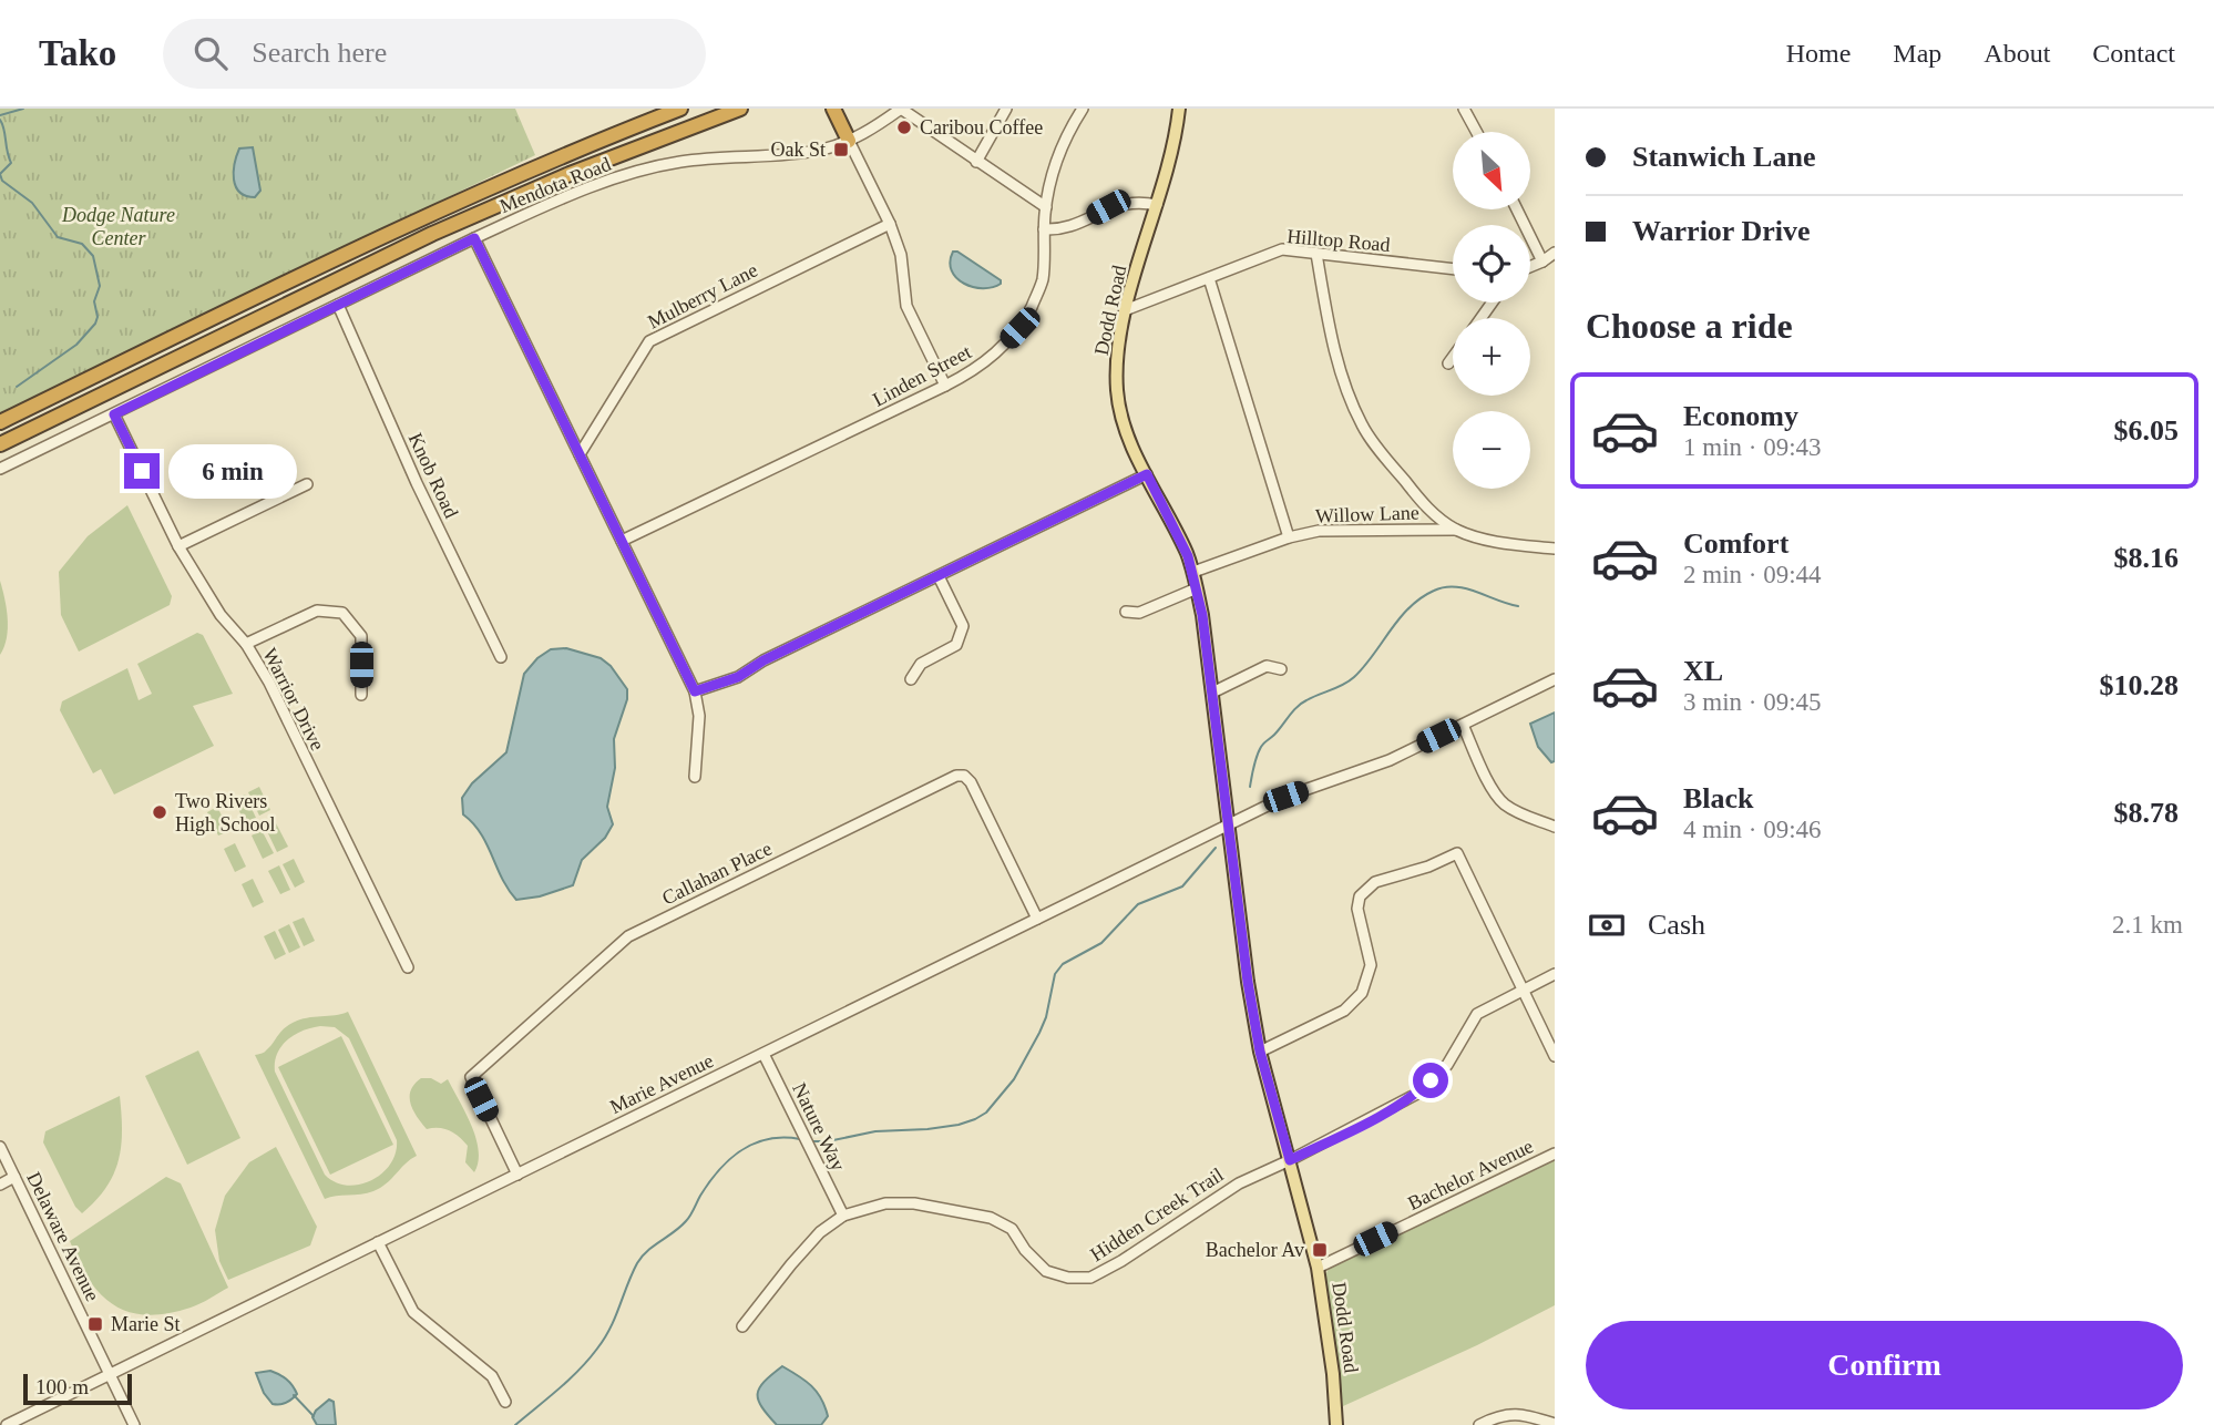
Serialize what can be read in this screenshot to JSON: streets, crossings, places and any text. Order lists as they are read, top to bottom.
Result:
{
  "streets": {
    "main road": ["Dodd Road"],
    "street": [
      "Mendota Road",
      "Hilltop Road",
      "Mulberry Lane",
      "Linden Street",
      "Knob Road",
      "Willow Lane",
      "Warrior Drive",
      "Callahan Place",
      "Marie Avenue",
      "Nature Way",
      "Bachelor Avenue",
      "Hidden Creek Trail",
      "Delaware Avenue"
    ]
  },
  "crossings": [
    ["Mendota Road", "Knob Road"],
    ["Mendota Road", "Warrior Drive"],
    ["Hilltop Road", "Dodd Road"],
    ["Dodd Road", "Willow Lane"],
    ["Dodd Road", "Marie Avenue"],
    ["Dodd Road", "Bachelor Avenue"],
    ["Dodd Road", "Hidden Creek Trail"],
    ["Callahan Place", "Marie Avenue"],
    ["Marie Avenue", "Nature Way"],
    ["Marie Avenue", "Delaware Avenue"],
    ["Nature Way", "Hidden Creek Trail"]
  ],
  "parks": ["Dodge Nature Center"],
  "places": {
    "other": ["Caribou Coffee", "Two Rivers High School"],
    "transit": ["Oak St", "Bachelor Av", "Marie St"]
  },
  "scale_bar": "100 m",
  "north": "bottom right",
  "page": {
    "header": "Tako",
    "search": "Search here",
    "nav": [
      "Home",
      "Map",
      "About",
      "Contact"
    ],
    "banner": ["Stanwich Lane", "Warrior Drive"],
    "map_buttons": ["+", "−"],
    "heading": "Choose a ride",
    "list": [
      {
        "name": "Economy",
        "note": "1 min · 09:43",
        "value": "$6.05"
      },
      {
        "name": "Comfort",
        "note": "2 min · 09:44",
        "value": "$8.16"
      },
      {
        "name": "XL",
        "note": "3 min · 09:45",
        "value": "$10.28"
      },
      {
        "name": "Black",
        "note": "4 min · 09:46",
        "value": "$8.78"
      }
    ],
    "bubble": "6 min",
    "pay": ["Cash", "2.1 km"],
    "buttons": "Confirm",
    "scale": "100 m"
  }
}
